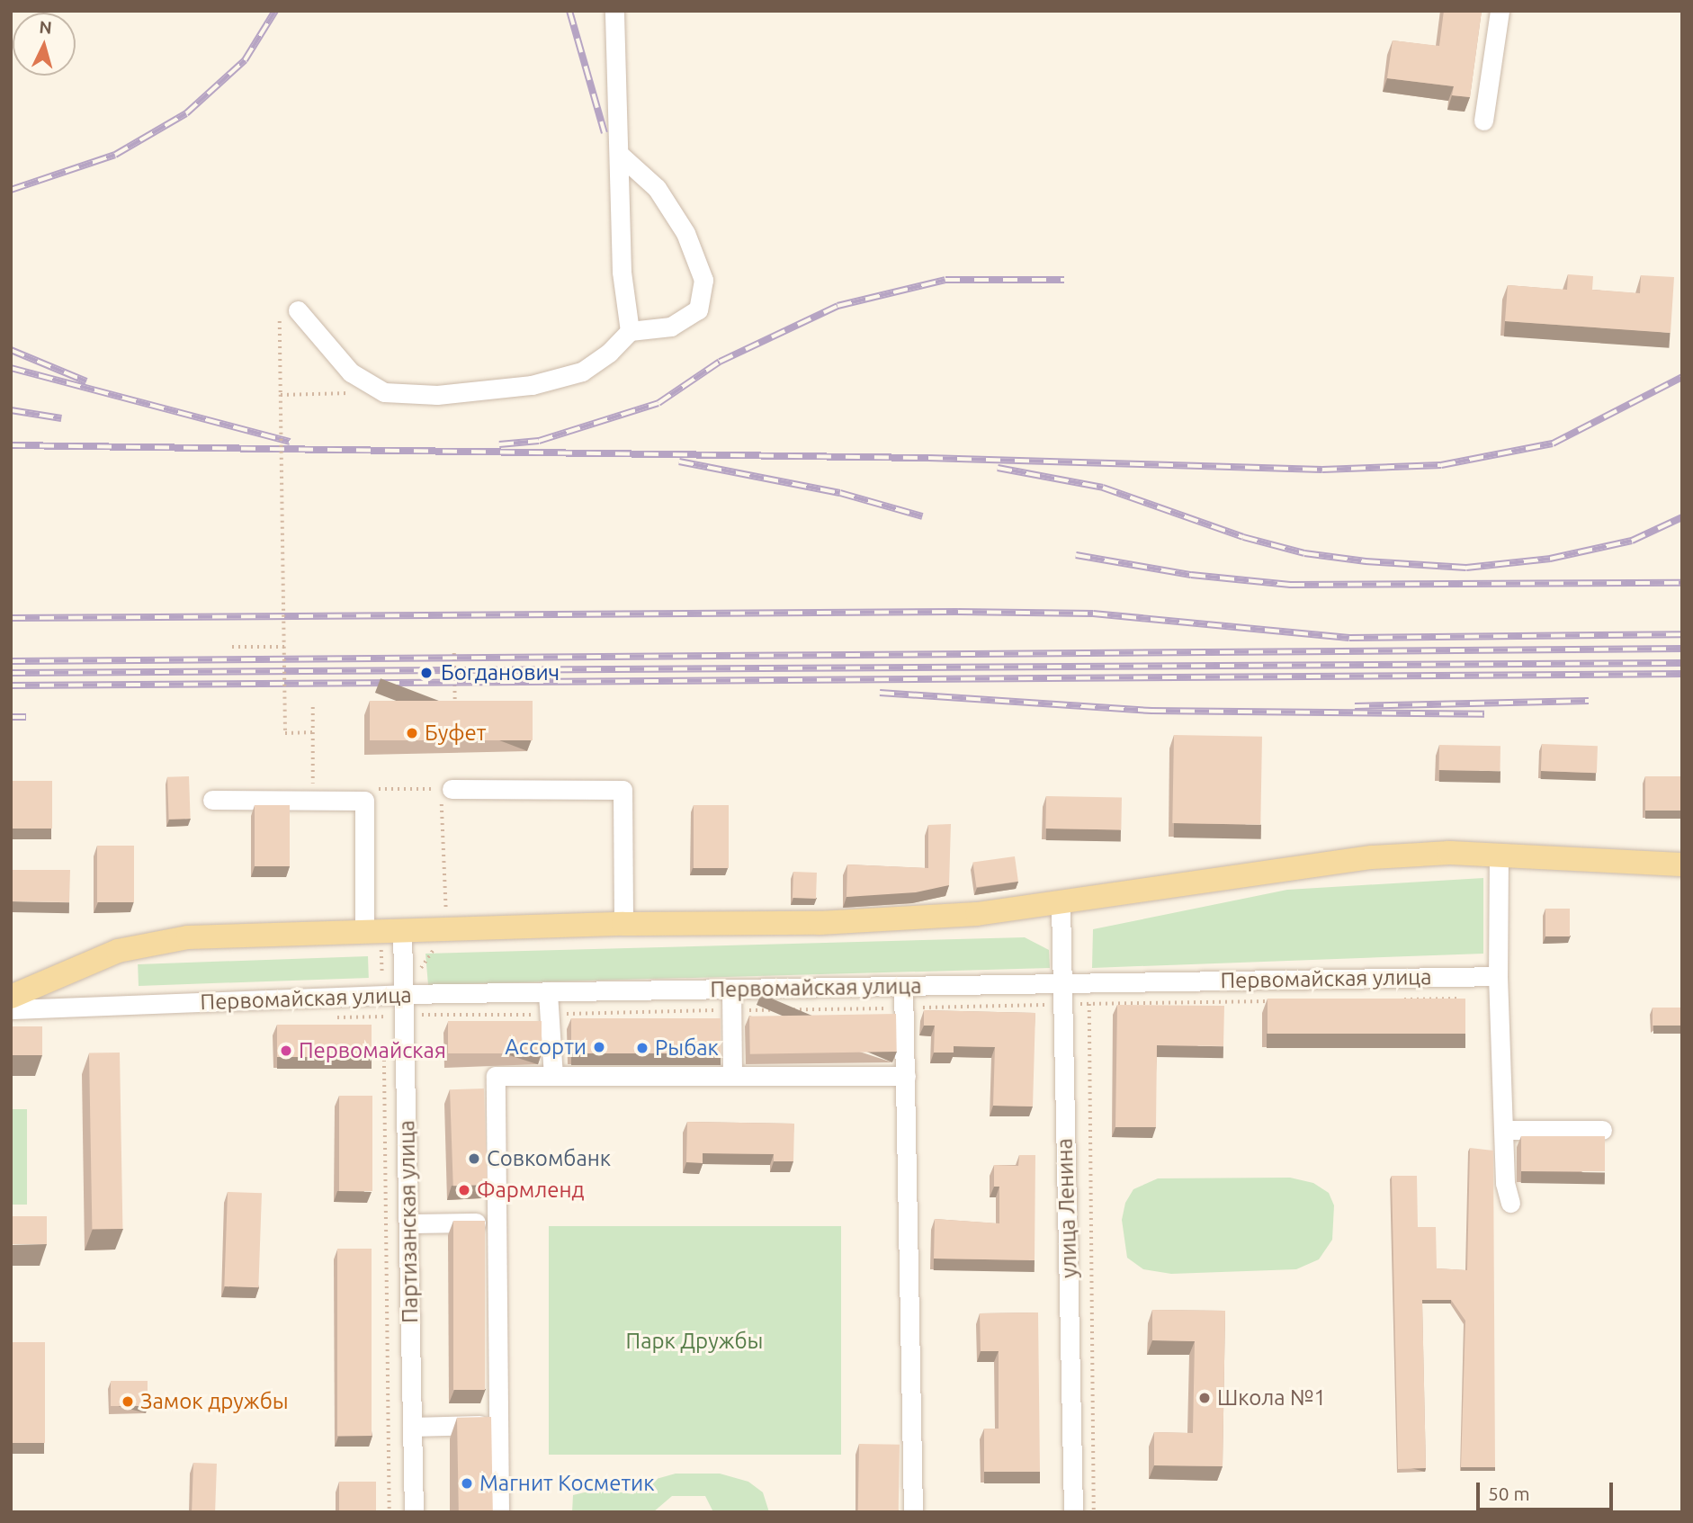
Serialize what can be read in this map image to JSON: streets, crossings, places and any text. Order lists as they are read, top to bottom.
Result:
{
  "streets": {
    "street": ["Первомайская улица", "улица Ленина", "Партизанская улица"]
  },
  "crossings": [
    ["Первомайская улица", "улица Ленина"],
    ["Первомайская улица", "Партизанская улица"]
  ],
  "parks": ["Парк Дружбы"],
  "places": [
    "Богданович",
    "Буфет",
    "Ассорти",
    "Рыбак",
    "Первомайская",
    "Совкомбанк",
    "Фармленд",
    "Школа №1",
    "Замок дружбы",
    "Магнит Косметик"
  ],
  "scale_bar": "50 m",
  "north": "top"
}
